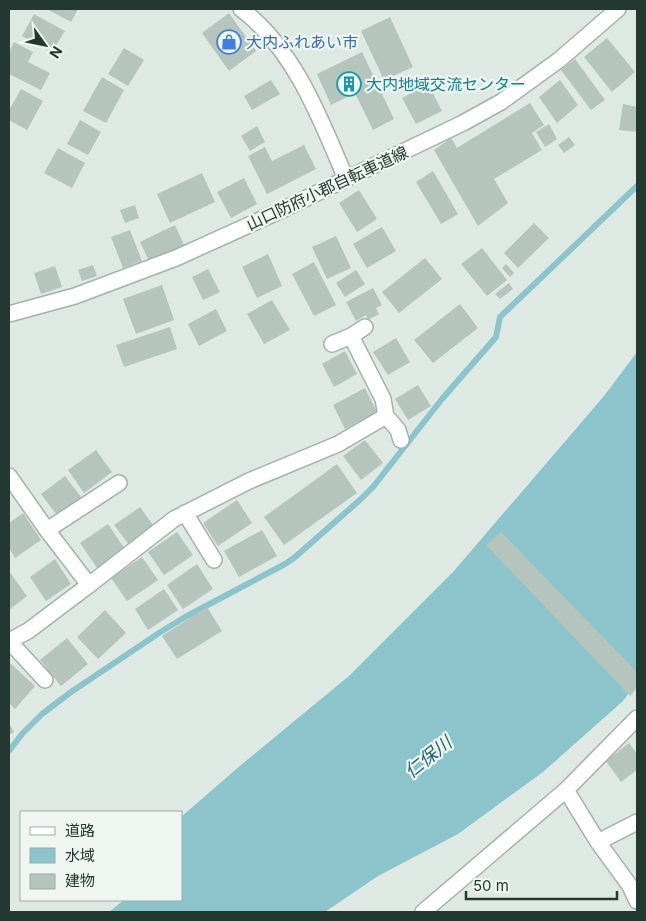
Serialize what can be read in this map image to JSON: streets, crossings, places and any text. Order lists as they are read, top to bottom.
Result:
{
  "streets": {
    "street": ["山口防府小郡自転車道線"]
  },
  "water": ["仁保川"],
  "places": {
    "shop": ["大内ふれあい市"],
    "building": ["大内地域交流センター"]
  },
  "legend": ["道路", "水域", "建物"],
  "scale_bar": "50 m",
  "north": "bottom right"
}
